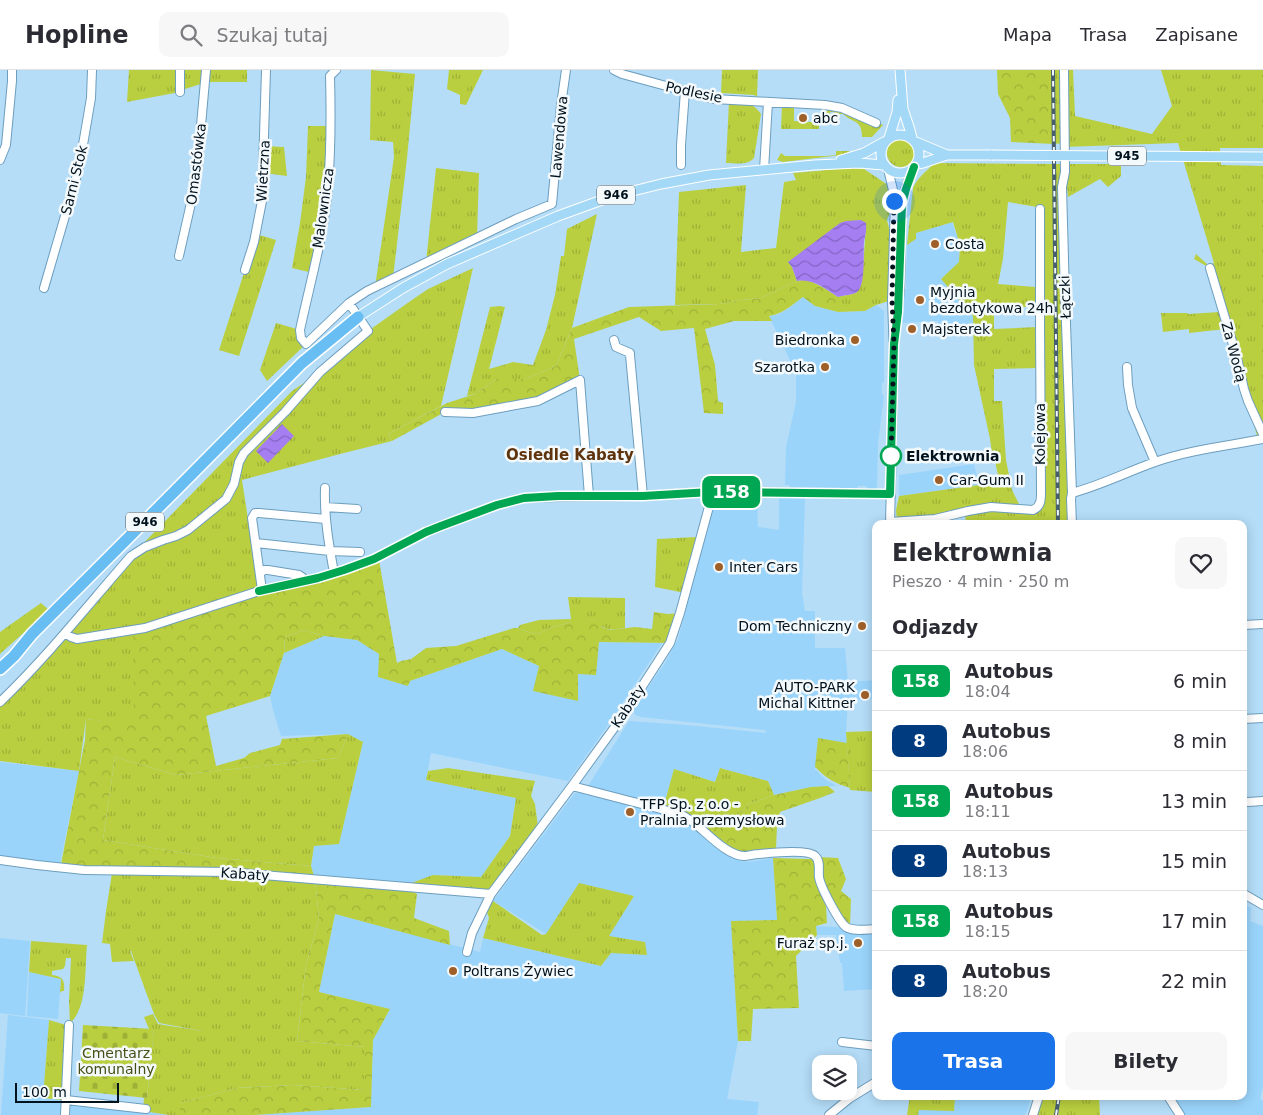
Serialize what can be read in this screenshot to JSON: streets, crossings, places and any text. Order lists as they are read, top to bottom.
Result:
{
  "streets": {
    "highway": ["946"],
    "main road": ["945"],
    "street": [
      "Podlesie",
      "Lawendowa",
      "Omastówka",
      "Wietrzna",
      "Sarni Stok",
      "Malownicza",
      "Łączki",
      "Za Wodą",
      "Kolejowa",
      "Kabaty"
    ]
  },
  "crossings": [
    ["Lawendowa", "Malownicza"],
    ["945", "946"]
  ],
  "districts": ["Osiedle Kabaty"],
  "parks": ["Cmentarz komunalny"],
  "places": [
    "abc",
    "Costa",
    "Myjnia bezdotykowa 24h",
    "Majsterek",
    "Biedronka",
    "Szarotka",
    "Elektrownia",
    "Car-Gum II",
    "Inter Cars",
    "Dom Techniczny",
    "AUTO-PARK Michal Kittner",
    "TFP Sp. z o.o - Pralnia przemysłowa",
    "Furaż sp.j.",
    "Poltrans Żywiec"
  ],
  "lines": ["bus line 158"],
  "scale_bar": "100 m",
  "page": {
    "header": "Hopline",
    "search": "Szukaj tutaj",
    "nav": ["Mapa", "Trasa", "Zapisane"],
    "on_map": "158",
    "heading": [
      ["Elektrownia", "Pieszo · 4 min · 250 m"],
      "Odjazdy"
    ],
    "list": [
      {
        "mark": "158",
        "name": "Autobus",
        "note": "18:04",
        "value": "6 min"
      },
      {
        "mark": "8",
        "name": "Autobus",
        "note": "18:06",
        "value": "8 min"
      },
      {
        "mark": "158",
        "name": "Autobus",
        "note": "18:11",
        "value": "13 min"
      },
      {
        "mark": "8",
        "name": "Autobus",
        "note": "18:13",
        "value": "15 min"
      },
      {
        "mark": "158",
        "name": "Autobus",
        "note": "18:15",
        "value": "17 min"
      },
      {
        "mark": "8",
        "name": "Autobus",
        "note": "18:20",
        "value": "22 min"
      }
    ],
    "buttons": ["Trasa", "Bilety"],
    "scale": "100 m"
  }
}
